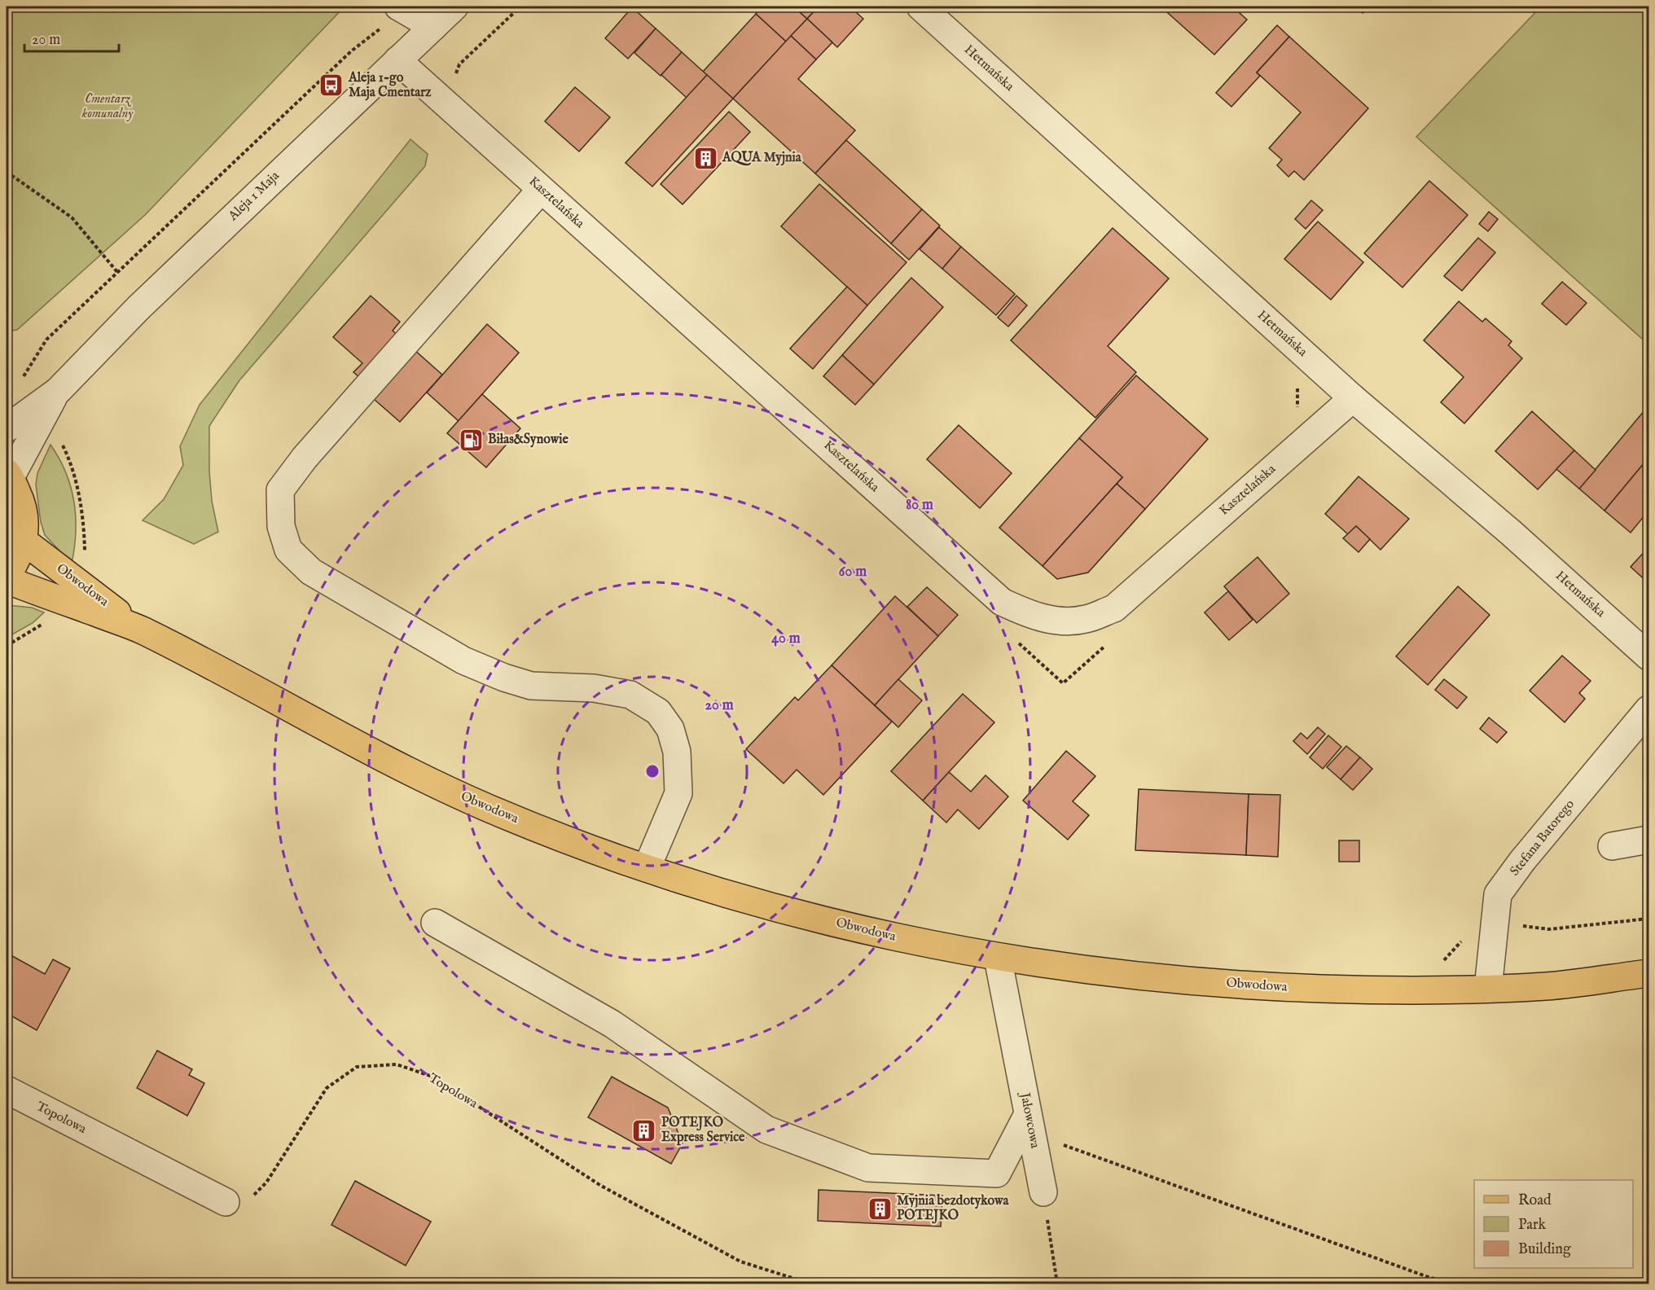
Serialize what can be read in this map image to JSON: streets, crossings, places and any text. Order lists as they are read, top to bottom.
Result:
{
  "streets": {
    "main road": ["Obwodowa"],
    "street": [
      "Hetmańska",
      "Aleja 1 Maja",
      "Kasztelańska",
      "Stefana Batorego",
      "Topolowa",
      "Jałowcowa"
    ]
  },
  "crossings": [
    ["Hetmańska", "Kasztelańska"],
    ["Aleja 1 Maja", "Kasztelańska"],
    ["Obwodowa", "Stefana Batorego"],
    ["Obwodowa", "Jałowcowa"]
  ],
  "parks": ["Cmentarz komunalny"],
  "places": {
    "bus stop": ["Aleja 1-go Maja Cmentarz"],
    "building": ["AQUA Myjnia", "POTEJKO Express Service", "Myjnia bezdotykowa POTEJKO"],
    "fuel station": ["Biłas&Synowie"]
  },
  "legend": ["Road", "Park", "Building"],
  "scale_bar": "20 m",
  "rings": [
    "80 m",
    "60 m",
    "40 m",
    "20 m"
  ]
}
